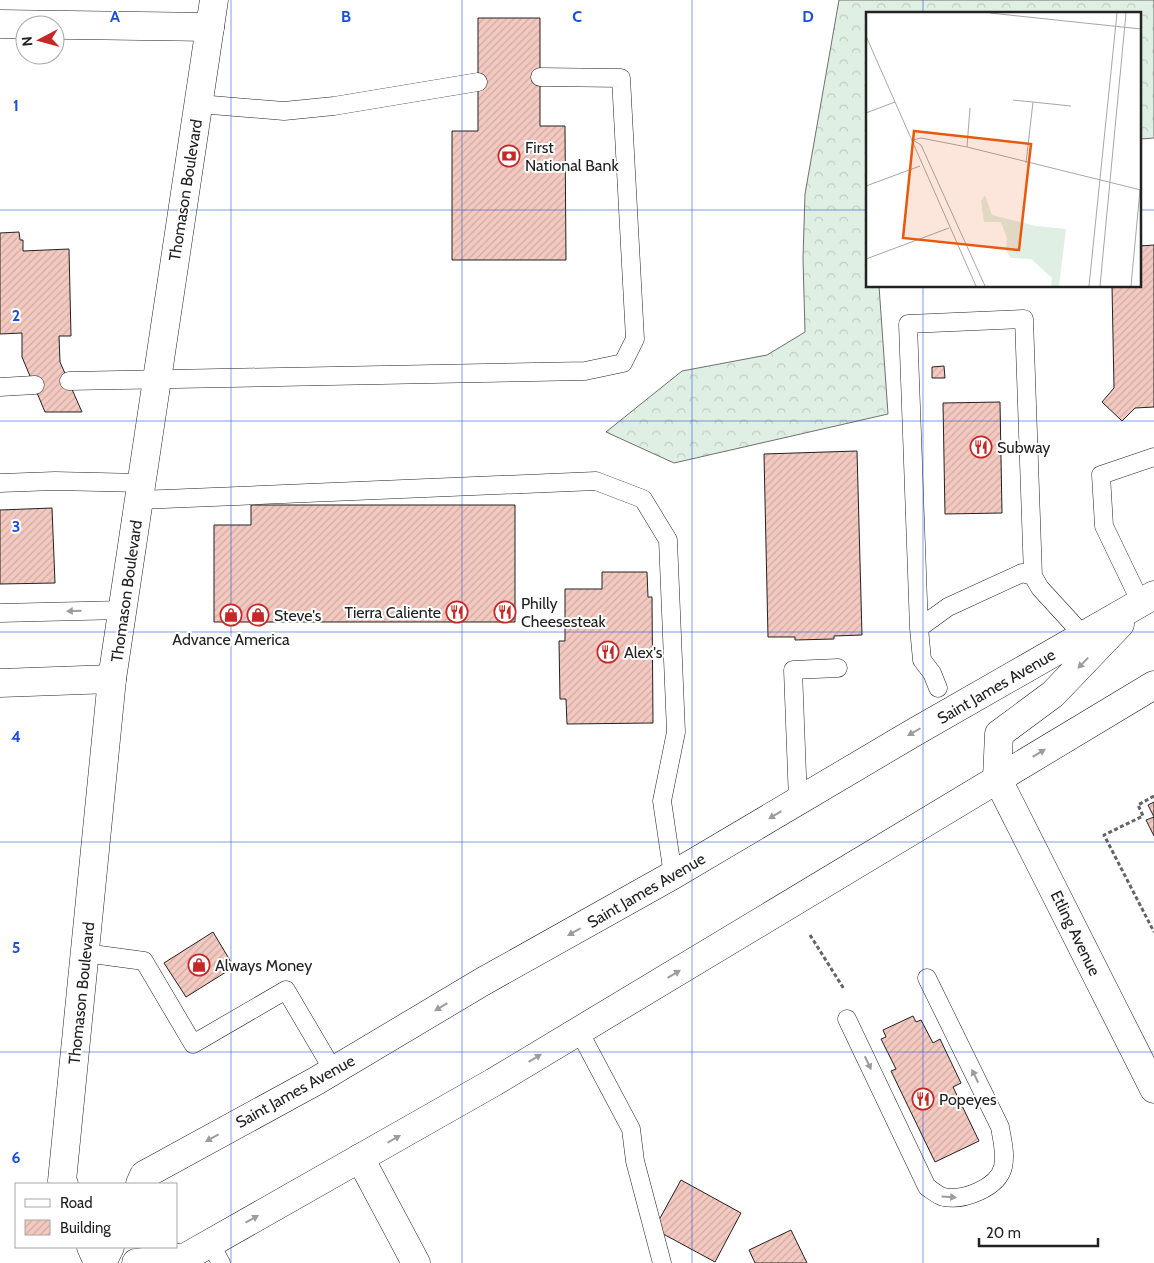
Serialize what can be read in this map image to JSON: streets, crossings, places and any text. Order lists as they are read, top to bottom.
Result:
{
  "streets": {
    "main road": ["Thomason Boulevard", "Saint James Avenue", "Etling Avenue"]
  },
  "places": {
    "bank": ["First National Bank"],
    "restaurant": [
      "Subway",
      "Tierra Caliente",
      "Philly Cheesesteak",
      "Alex's",
      "Popeyes"
    ],
    "shop": ["Advance America", "Steve's", "Always Money"]
  },
  "legend": ["Road", "Building"],
  "scale_bar": "20 m",
  "north": "left",
  "grid": {
    "columns": [
      "A",
      "B",
      "C",
      "D"
    ],
    "rows": [
      "1",
      "2",
      "3",
      "4",
      "5",
      "6"
    ]
  }
}
